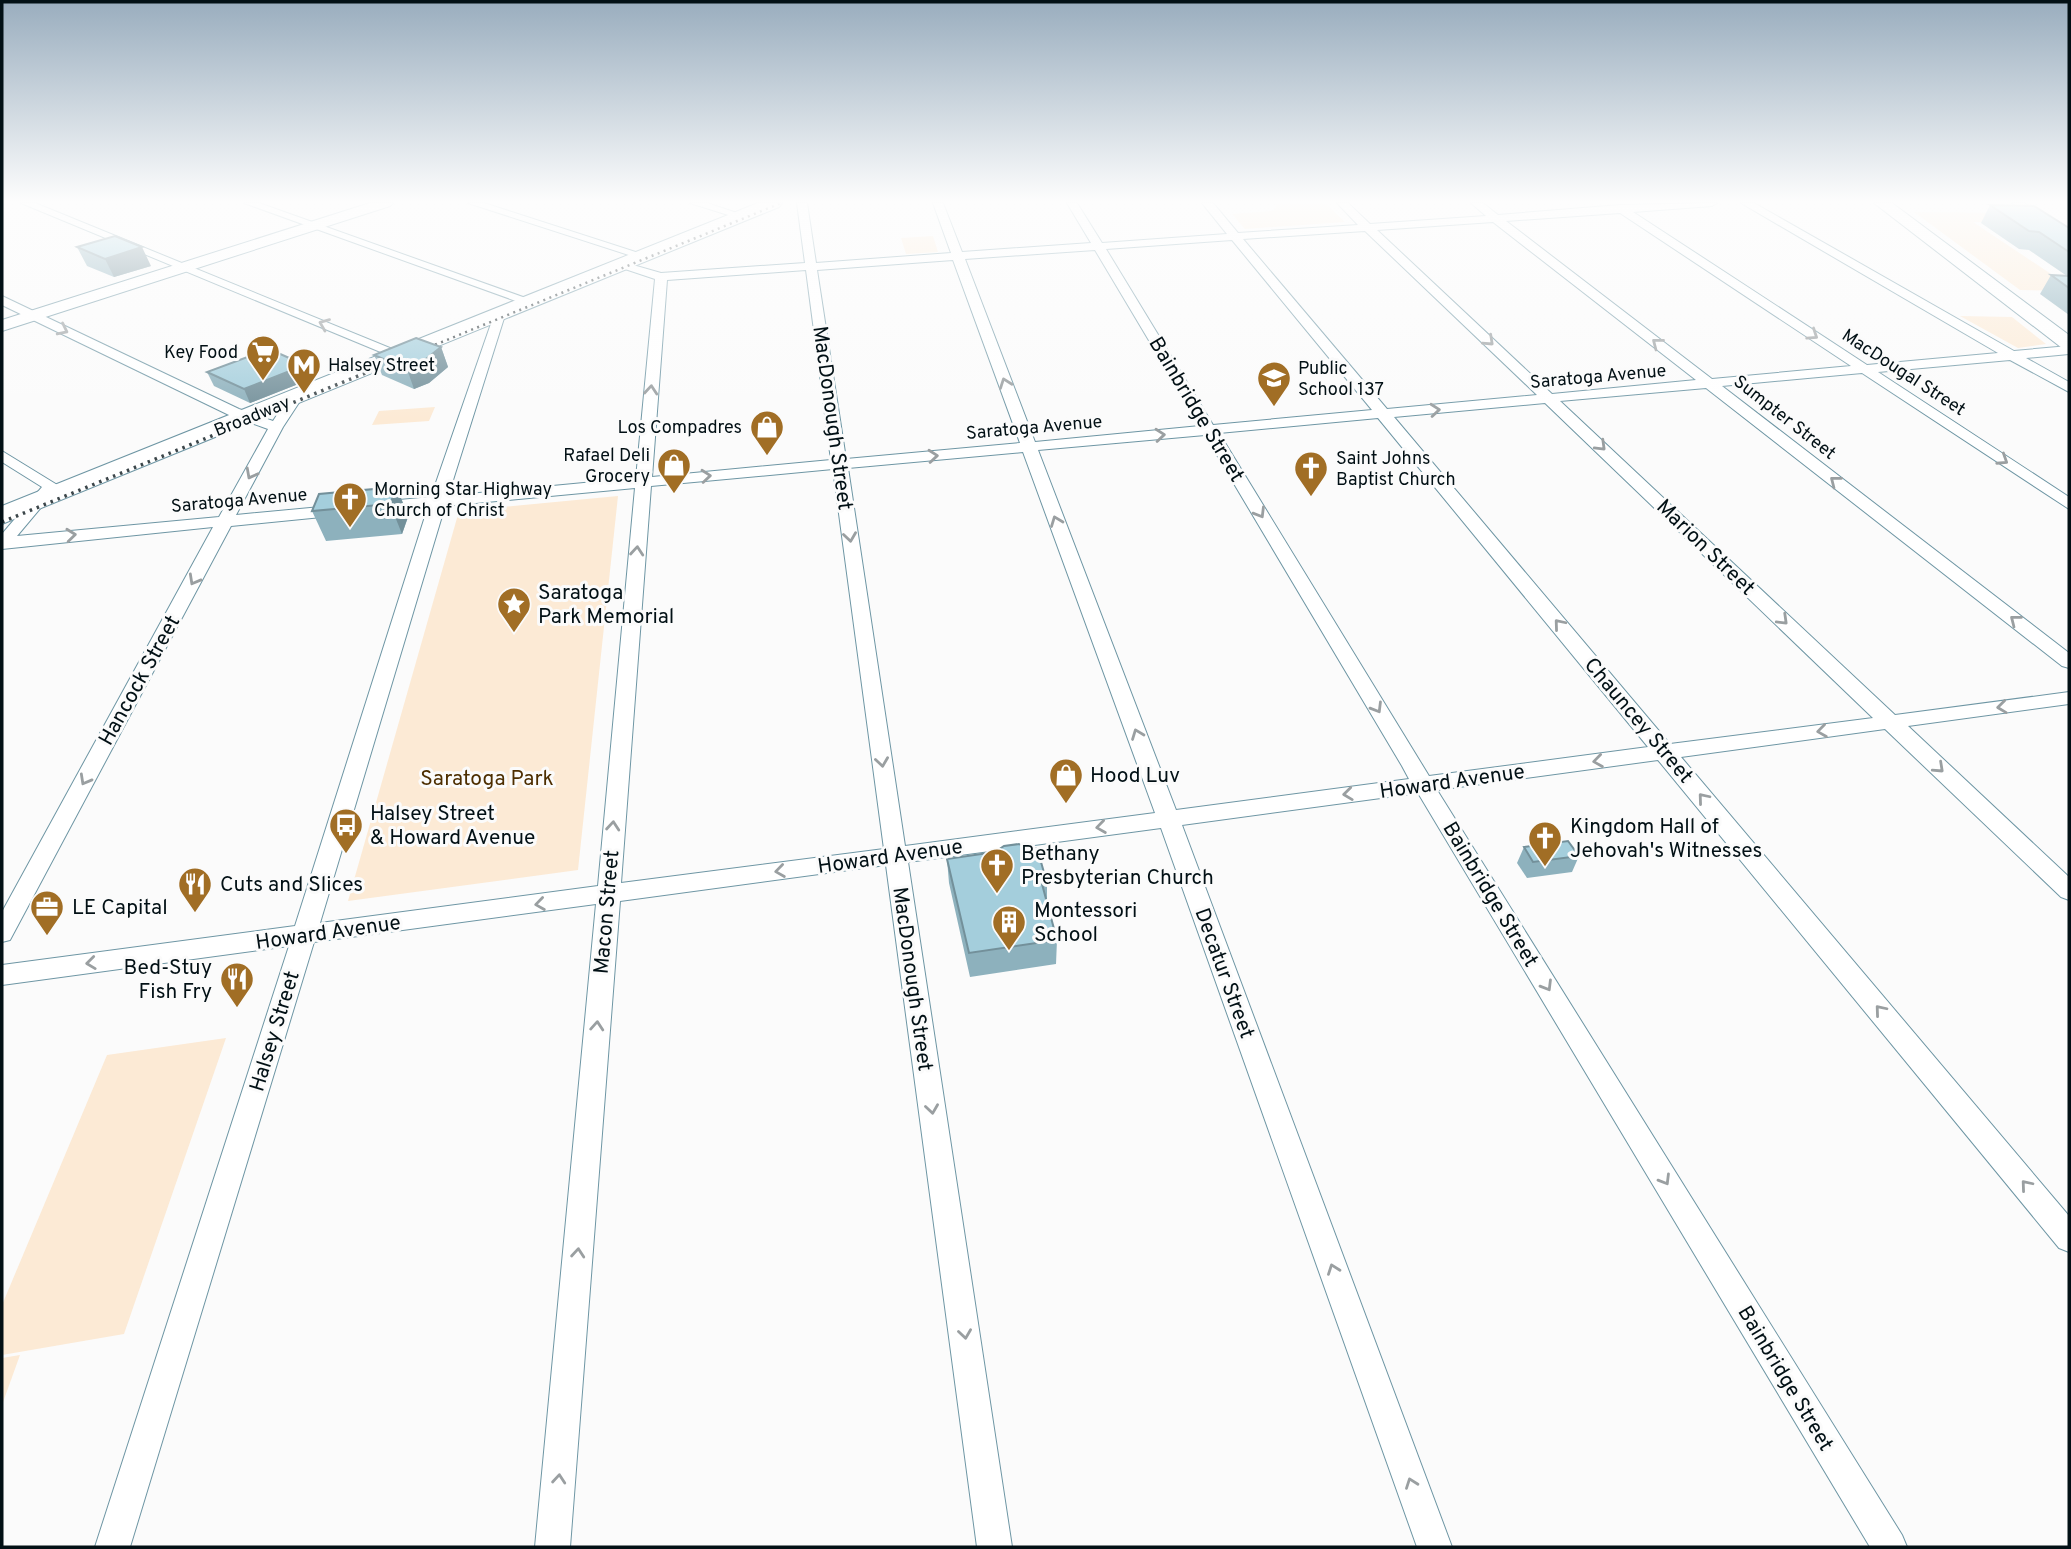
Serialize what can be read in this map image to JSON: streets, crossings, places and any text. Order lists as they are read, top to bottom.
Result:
{
  "streets": {
    "main road": ["Broadway"],
    "street": [
      "MacDougal Street",
      "Saratoga Avenue",
      "Bainbridge Street",
      "Sumpter Street",
      "MacDonough Street",
      "Marion Street",
      "Hancock Street",
      "Chauncey Street",
      "Howard Avenue",
      "Macon Street",
      "Decatur Street",
      "Halsey Street"
    ]
  },
  "crossings": [
    ["MacDougal Street", "Saratoga Avenue"],
    ["Saratoga Avenue", "Bainbridge Street"],
    ["Saratoga Avenue", "Sumpter Street"],
    ["Saratoga Avenue", "MacDonough Street"],
    ["Saratoga Avenue", "Marion Street"],
    ["Saratoga Avenue", "Hancock Street"],
    ["Saratoga Avenue", "Chauncey Street"],
    ["Saratoga Avenue", "Macon Street"],
    ["Saratoga Avenue", "Decatur Street"],
    ["Saratoga Avenue", "Halsey Street"],
    ["Bainbridge Street", "Howard Avenue"],
    ["Broadway", "Hancock Street"],
    ["Broadway", "Halsey Street"],
    ["MacDonough Street", "Howard Avenue"],
    ["Marion Street", "Howard Avenue"],
    ["Chauncey Street", "Howard Avenue"],
    ["Howard Avenue", "Macon Street"],
    ["Howard Avenue", "Decatur Street"],
    ["Howard Avenue", "Halsey Street"]
  ],
  "one_way": [
    "Saratoga Avenue",
    "Bainbridge Street",
    "Sumpter Street",
    "MacDonough Street",
    "Marion Street",
    "Hancock Street",
    "Chauncey Street",
    "Howard Avenue",
    "Macon Street",
    "Decatur Street"
  ],
  "parks": ["Saratoga Park"],
  "places": {
    "supermarket": ["Key Food"],
    "metro station": ["Halsey Street"],
    "school or university": ["Public School 137"],
    "shop": ["Los Compadres", "Rafael Deli Grocery", "Hood Luv"],
    "church": [
      "Saint Johns Baptist Church",
      "Morning Star Highway Church of Christ",
      "Kingdom Hall of Jehovah's Witnesses",
      "Bethany Presbyterian Church"
    ],
    "place": ["Saratoga Park Memorial"],
    "bus stop": ["Halsey Street & Howard Avenue"],
    "restaurant": ["Cuts and Slices", "Bed-Stuy Fish Fry"],
    "office": ["LE Capital"],
    "building": ["Montessori School"]
  }
}
